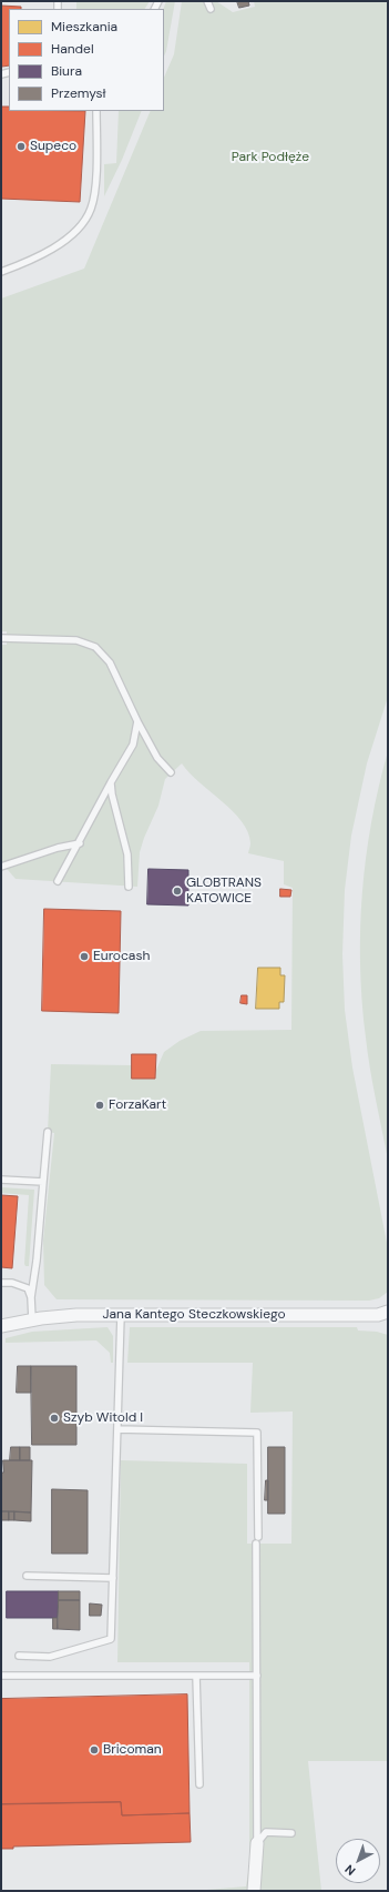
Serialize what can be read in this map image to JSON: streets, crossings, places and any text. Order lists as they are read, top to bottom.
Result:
{
  "streets": {
    "street": ["Jana Kantego Steczkowskiego"]
  },
  "parks": ["Park Podłęże"],
  "places": [
    "Supeco",
    "GLOBTRANS KATOWICE",
    "Eurocash",
    "ForzaKart",
    "Szyb Witold I",
    "Bricoman"
  ],
  "legend": [
    "Mieszkania",
    "Handel",
    "Biura",
    "Przemysł"
  ],
  "north": "bottom left"
}
